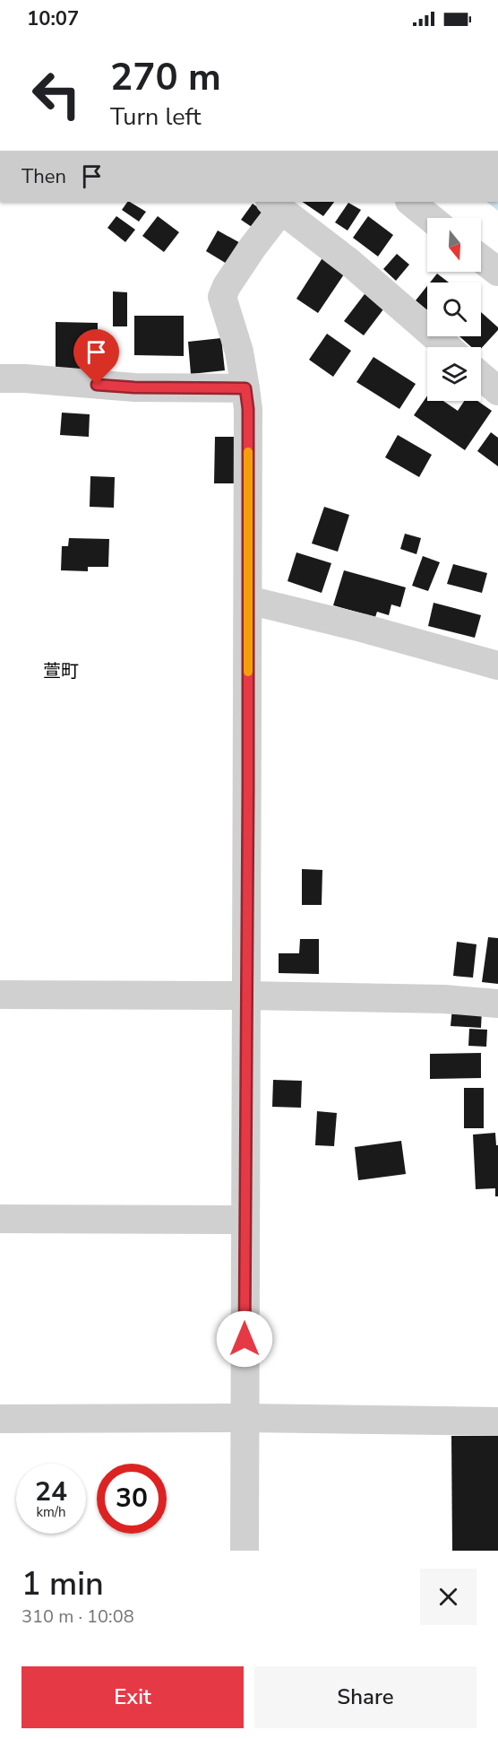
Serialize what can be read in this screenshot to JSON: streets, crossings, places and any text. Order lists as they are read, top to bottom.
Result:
{
  "districts": ["萱町"],
  "north": "bottom",
  "page": {
    "status": "10:07",
    "turn": ["270 m", "Turn left"],
    "then": "Then",
    "speed": "24 km/h",
    "limit": "30",
    "heading": ["1 min", "310 m · 10:08"],
    "buttons": ["Exit", "Share"]
  }
}
